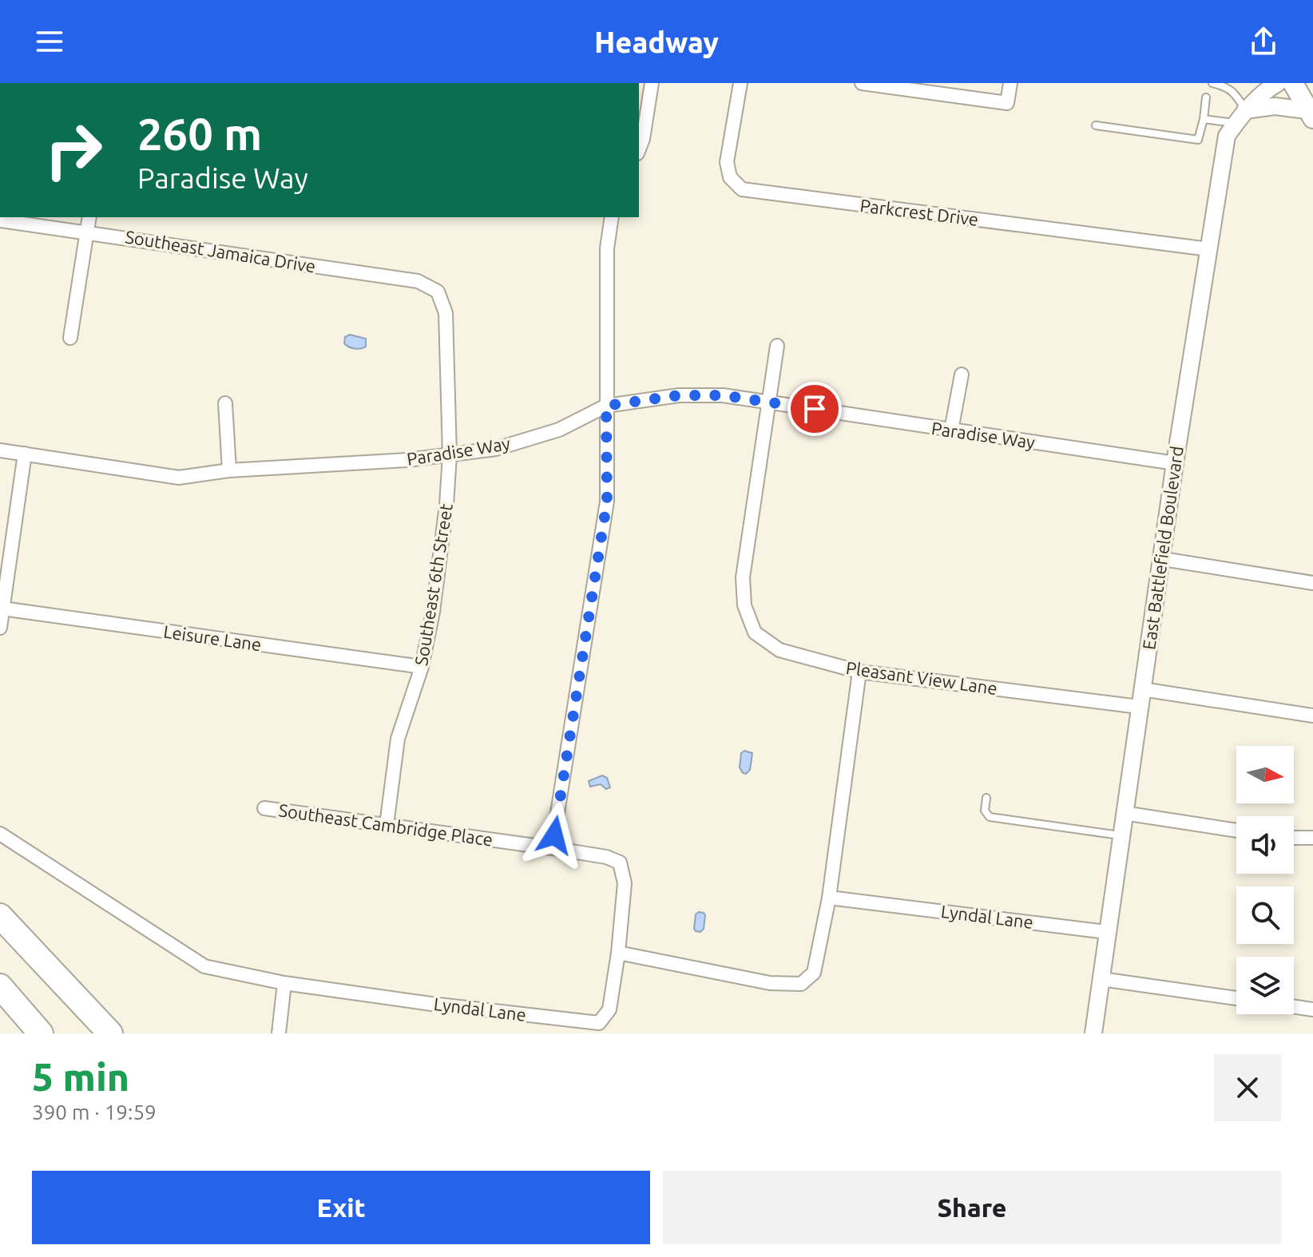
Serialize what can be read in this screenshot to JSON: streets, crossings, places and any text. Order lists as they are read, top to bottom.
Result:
{
  "streets": {
    "street": [
      "Parkcrest Drive",
      "Southeast Jamaica Drive",
      "Paradise Way",
      "East Battlefield Boulevard",
      "Southeast 6th Street",
      "Leisure Lane",
      "Pleasant View Lane",
      "Southeast Cambridge Place",
      "Lyndal Lane"
    ]
  },
  "crossings": [
    ["Parkcrest Drive", "East Battlefield Boulevard"],
    ["Southeast Jamaica Drive", "Southeast 6th Street"],
    ["Paradise Way", "East Battlefield Boulevard"],
    ["Paradise Way", "Southeast 6th Street"],
    ["Paradise Way", "Pleasant View Lane"],
    ["East Battlefield Boulevard", "Pleasant View Lane"],
    ["East Battlefield Boulevard", "Lyndal Lane"],
    ["Southeast 6th Street", "Leisure Lane"],
    ["Southeast 6th Street", "Southeast Cambridge Place"],
    ["Southeast Cambridge Place", "Lyndal Lane"]
  ],
  "north": "right",
  "page": {
    "header": "Headway",
    "turn": ["260 m", "Paradise Way"],
    "heading": ["5 min", "390 m · 19:59"],
    "buttons": ["Exit", "Share"]
  }
}
